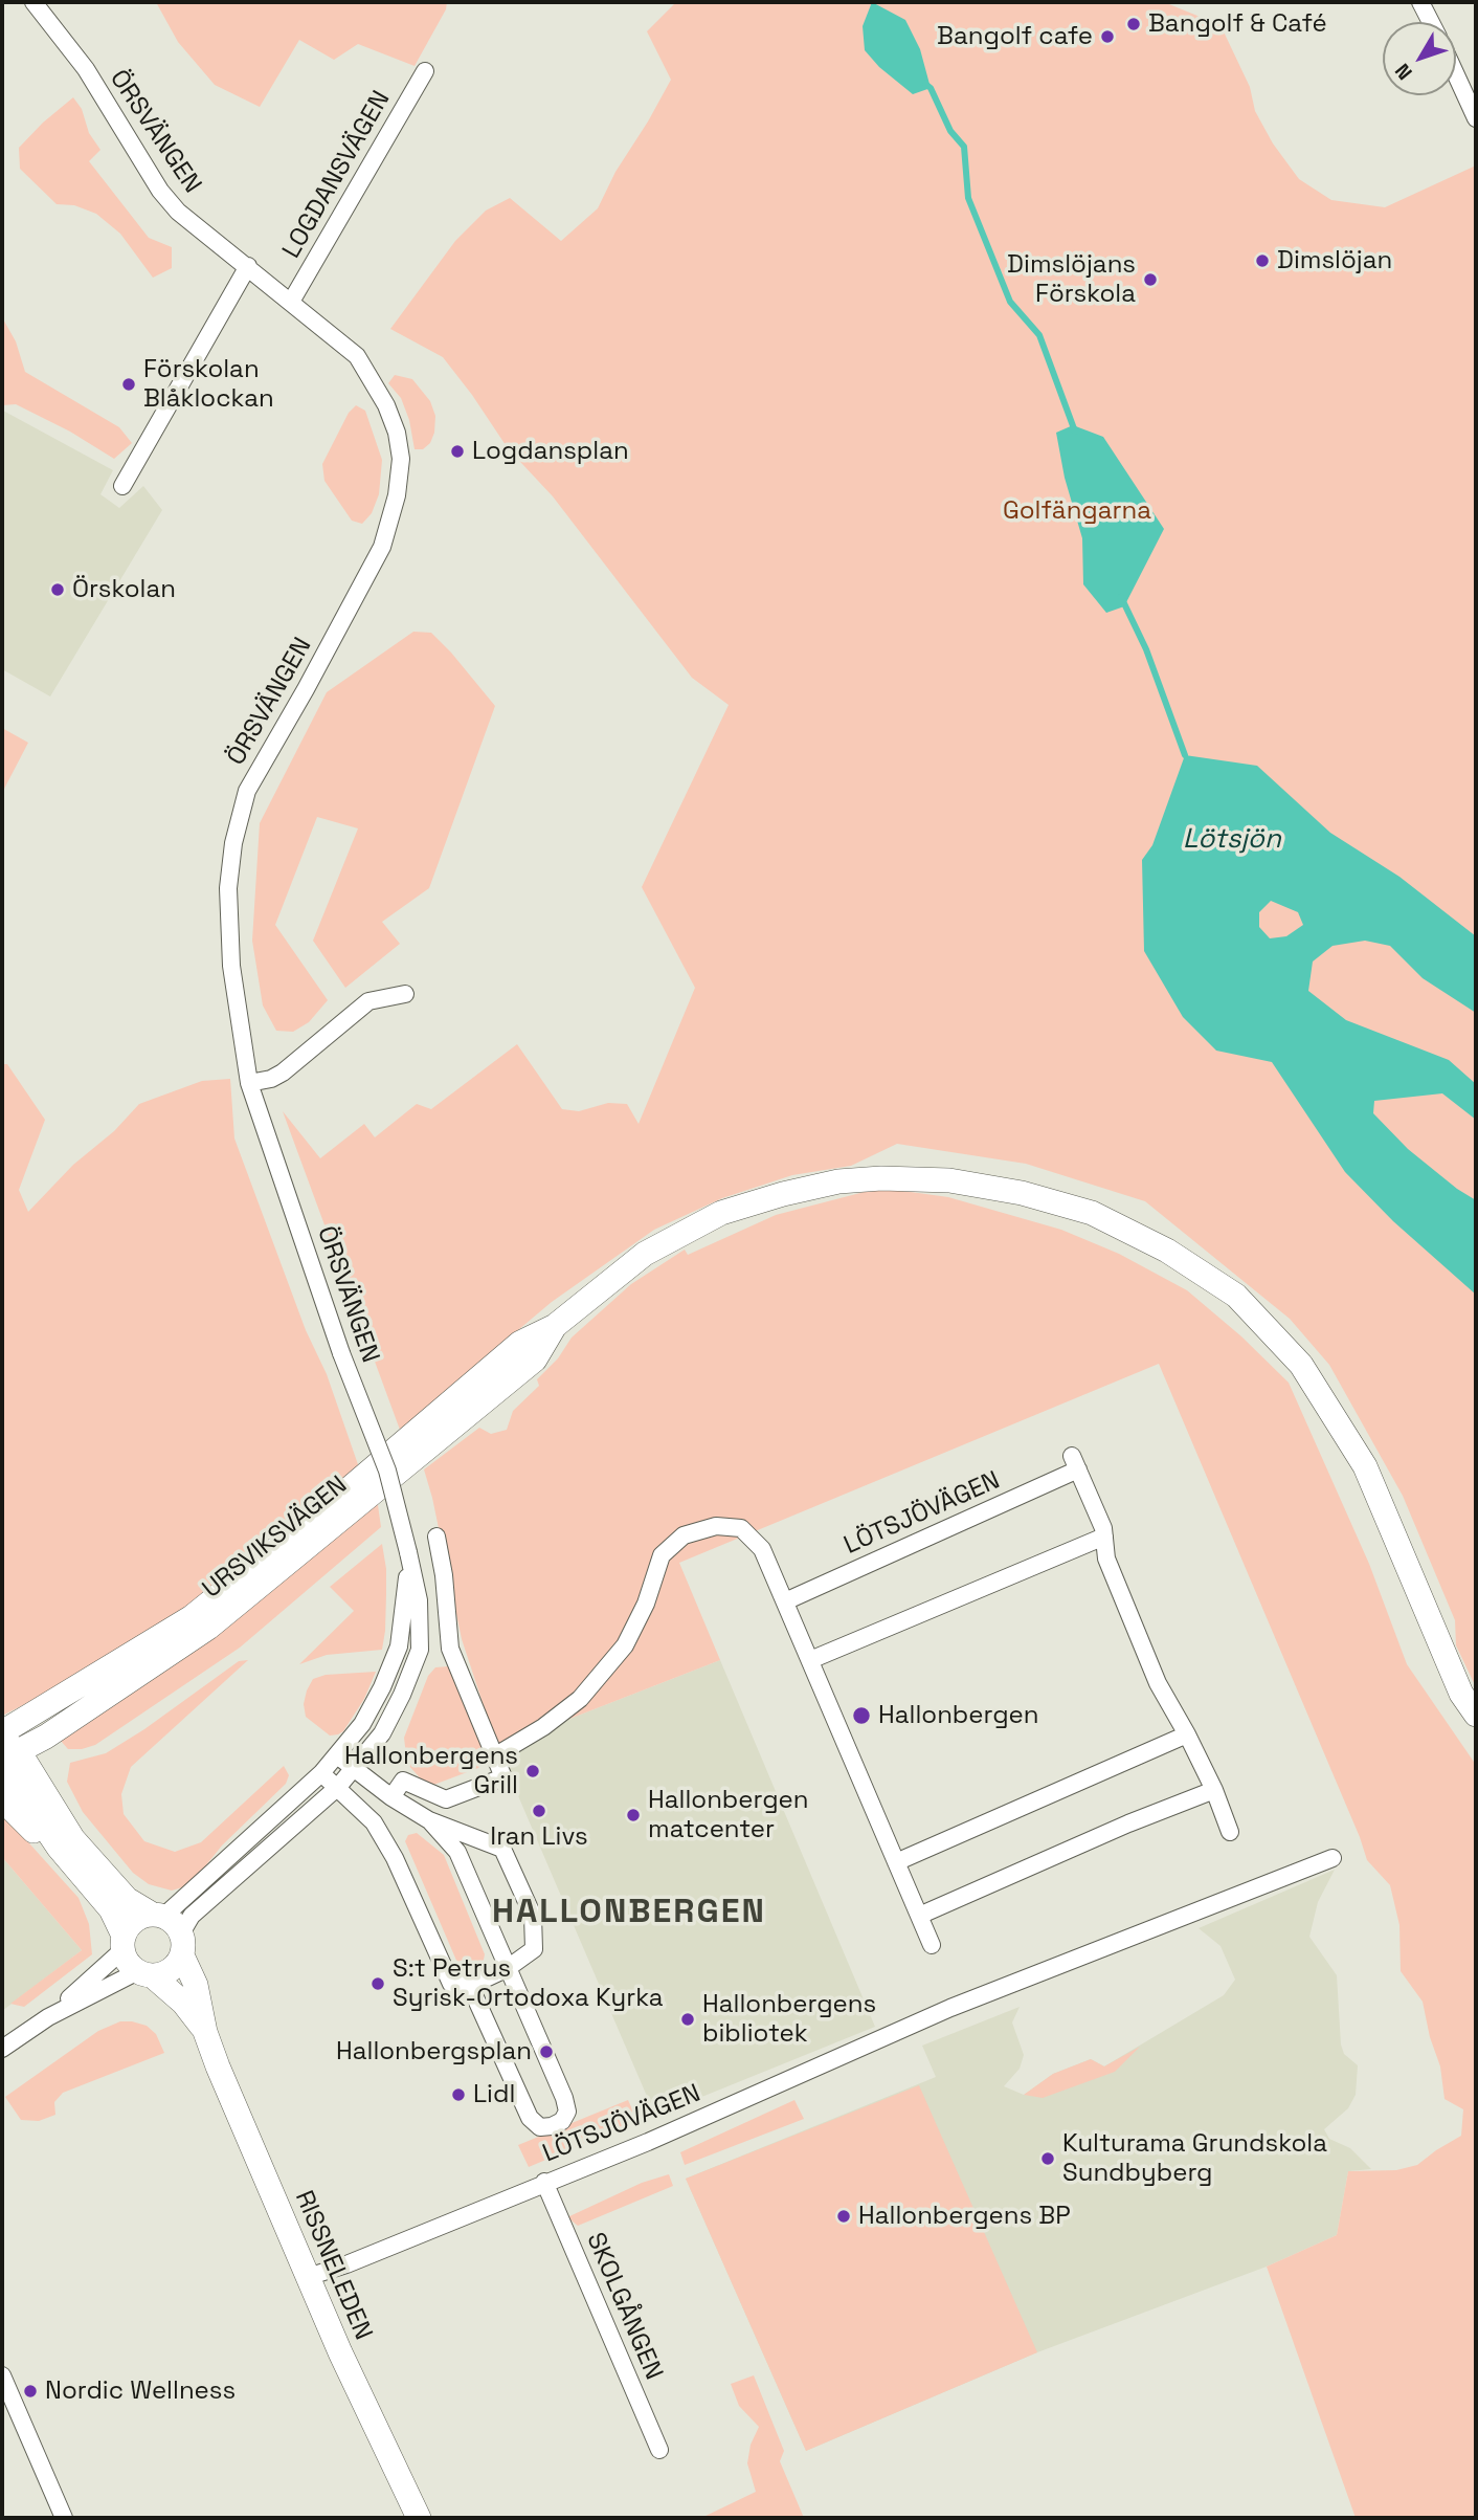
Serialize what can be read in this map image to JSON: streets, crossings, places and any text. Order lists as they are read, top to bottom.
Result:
{
  "streets": {
    "street": [
      "ÖRSVÄNGEN",
      "LOGDANSVÄGEN",
      "LÖTSJÖVÄGEN",
      "URSVIKSVÄGEN",
      "RISSNELEDEN",
      "SKOLGÅNGEN"
    ]
  },
  "crossings": [
    ["ÖRSVÄNGEN", "LOGDANSVÄGEN"],
    ["ÖRSVÄNGEN", "RISSNELEDEN"],
    ["LÖTSJÖVÄGEN", "RISSNELEDEN"],
    ["LÖTSJÖVÄGEN", "SKOLGÅNGEN"]
  ],
  "districts": ["HALLONBERGEN"],
  "water": ["Lötsjön"],
  "parks": ["Golfängarna"],
  "places": [
    "Bangolf & Café",
    "Bangolf cafe",
    "Dimslöjan",
    "Dimslöjans Förskola",
    "Förskolan Blåklockan",
    "Logdansplan",
    "Örskolan",
    "Hallonbergen",
    "Hallonbergens Grill",
    "Iran Livs",
    "Hallonbergen matcenter",
    "S:t Petrus Syrisk-Ortodoxa Kyrka",
    "Hallonbergens bibliotek",
    "Hallonbergsplan",
    "Lidl",
    "Kulturama Grundskola Sundbyberg",
    "Hallonbergens BP",
    "Nordic Wellness"
  ],
  "north": "bottom left"
}
